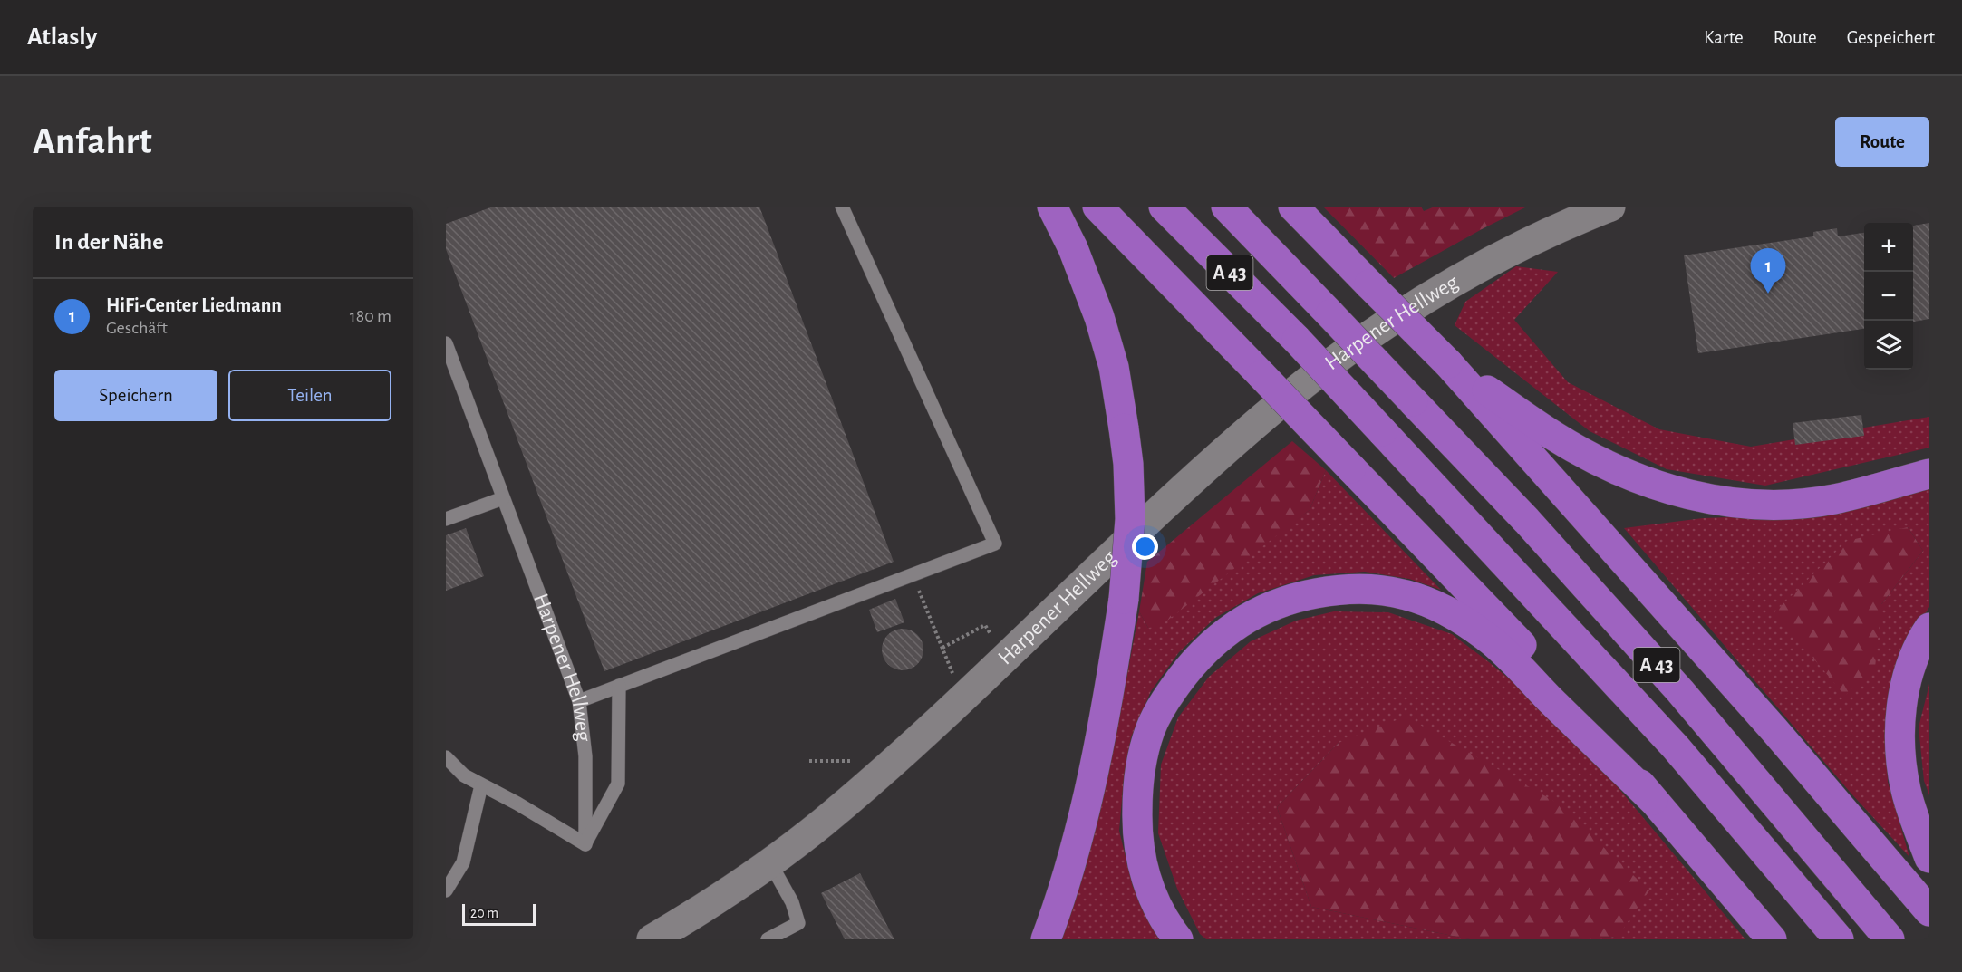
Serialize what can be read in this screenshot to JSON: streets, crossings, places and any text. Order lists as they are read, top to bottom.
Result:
{
  "streets": {
    "highway": ["A 43"],
    "main road": ["Harpener Hellweg"]
  },
  "scale_bar": "20 m",
  "page": {
    "header": "Atlasly",
    "nav": ["Karte", "Route", "Gespeichert"],
    "buttons": [
      "Route",
      ["Speichern", "Teilen"]
    ],
    "title": "Anfahrt",
    "heading": "In der Nähe",
    "map_buttons": ["+", "−"],
    "pins": "1",
    "list": [
      {
        "mark": "1",
        "name": "HiFi-Center Liedmann",
        "note": "Geschäft",
        "value": "180 m"
      }
    ],
    "scale": "20 m"
  }
}
